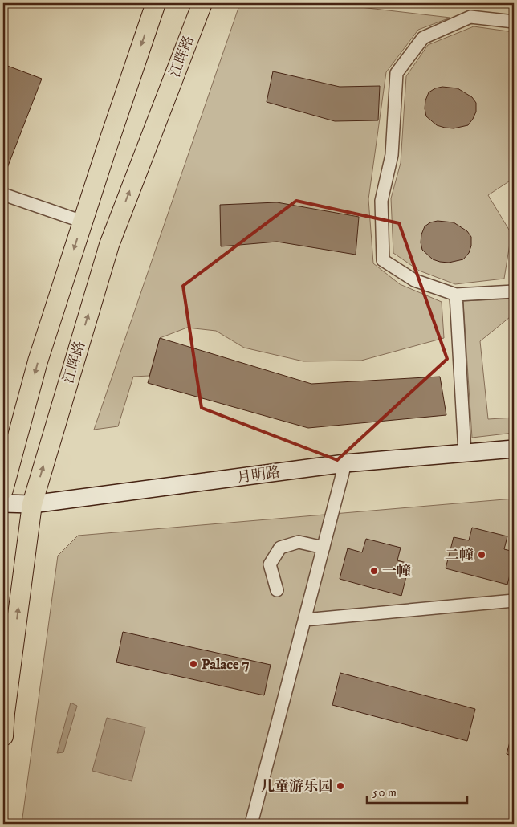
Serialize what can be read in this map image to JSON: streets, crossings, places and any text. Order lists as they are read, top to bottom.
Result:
{
  "streets": {
    "main road": ["江晖路"],
    "street": ["月明路"]
  },
  "crossings": [
    ["江晖路", "月明路"]
  ],
  "places": [
    "二幢",
    "一幢",
    "Palace 7",
    "儿童游乐园"
  ],
  "scale_bar": "50 m"
}
